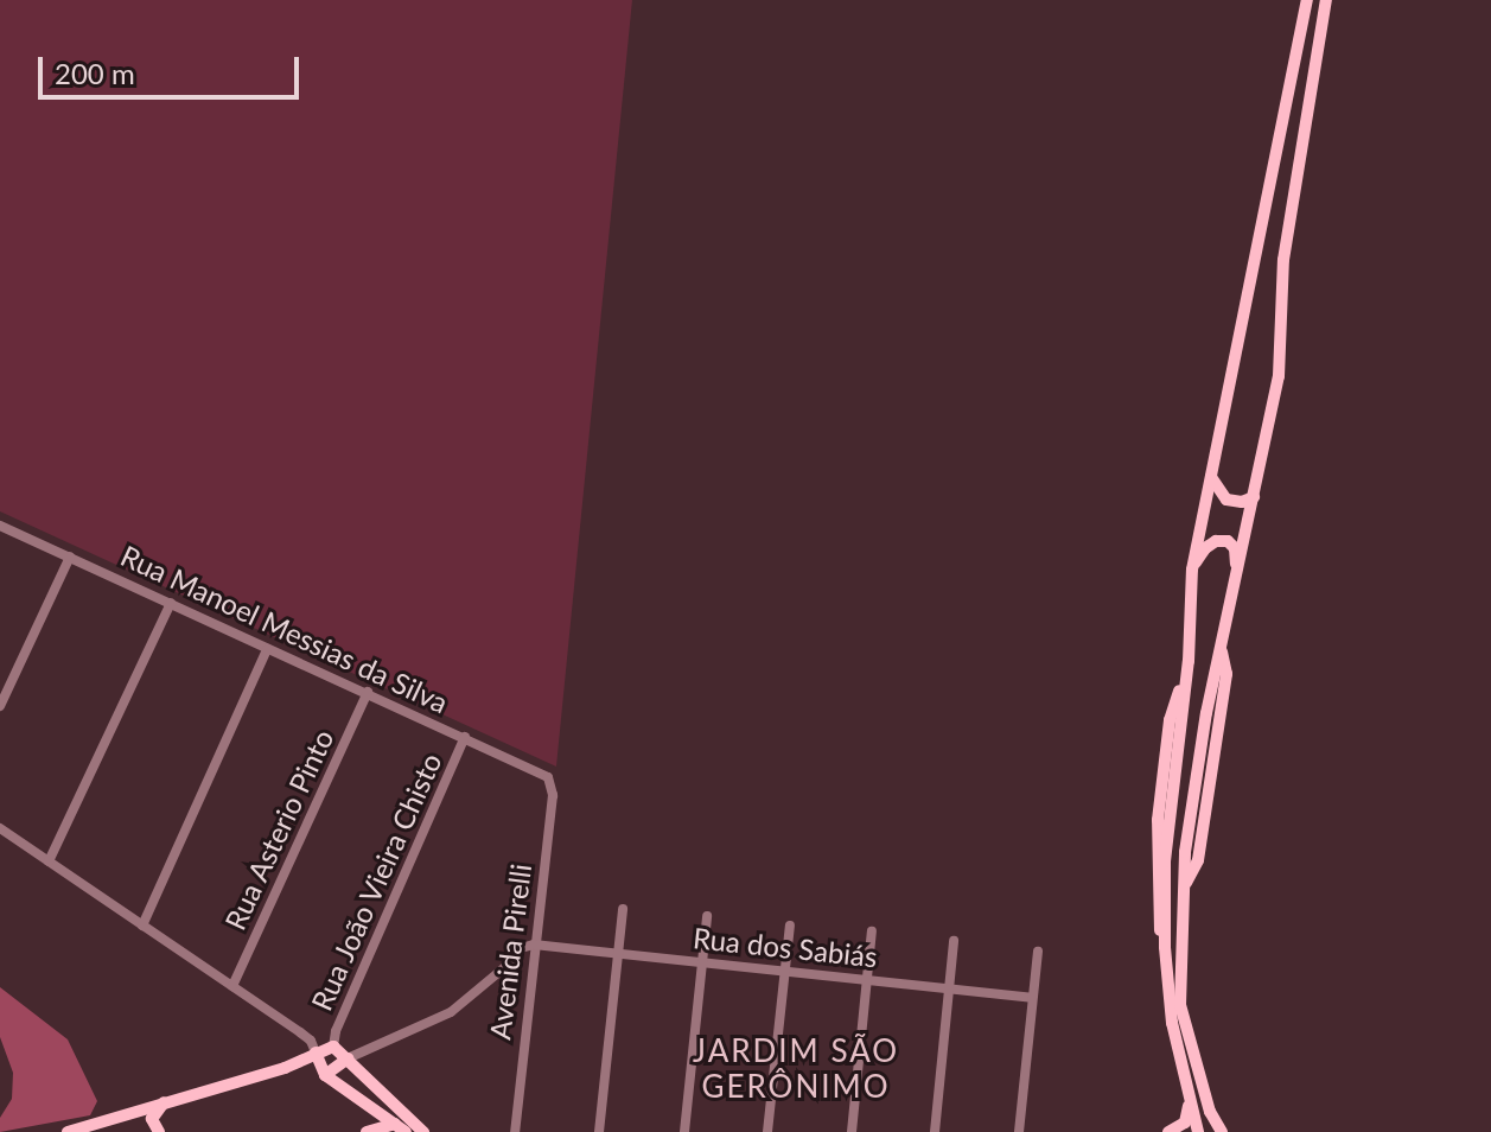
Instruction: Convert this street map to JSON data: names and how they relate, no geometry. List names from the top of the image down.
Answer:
{
  "streets": {
    "street": [
      "Rua Manoel Messias da Silva",
      "Rua Asterio Pinto",
      "Rua João Vieira Chisto",
      "Rua dos Sabiás",
      "Avenida Pirelli"
    ]
  },
  "crossings": [
    ["Rua Manoel Messias da Silva", "Rua Asterio Pinto"],
    ["Rua Manoel Messias da Silva", "Rua João Vieira Chisto"],
    ["Rua Manoel Messias da Silva", "Avenida Pirelli"],
    ["Rua dos Sabiás", "Avenida Pirelli"]
  ],
  "districts": ["JARDIM SÃO GERÔNIMO"],
  "scale_bar": "200 m"
}
